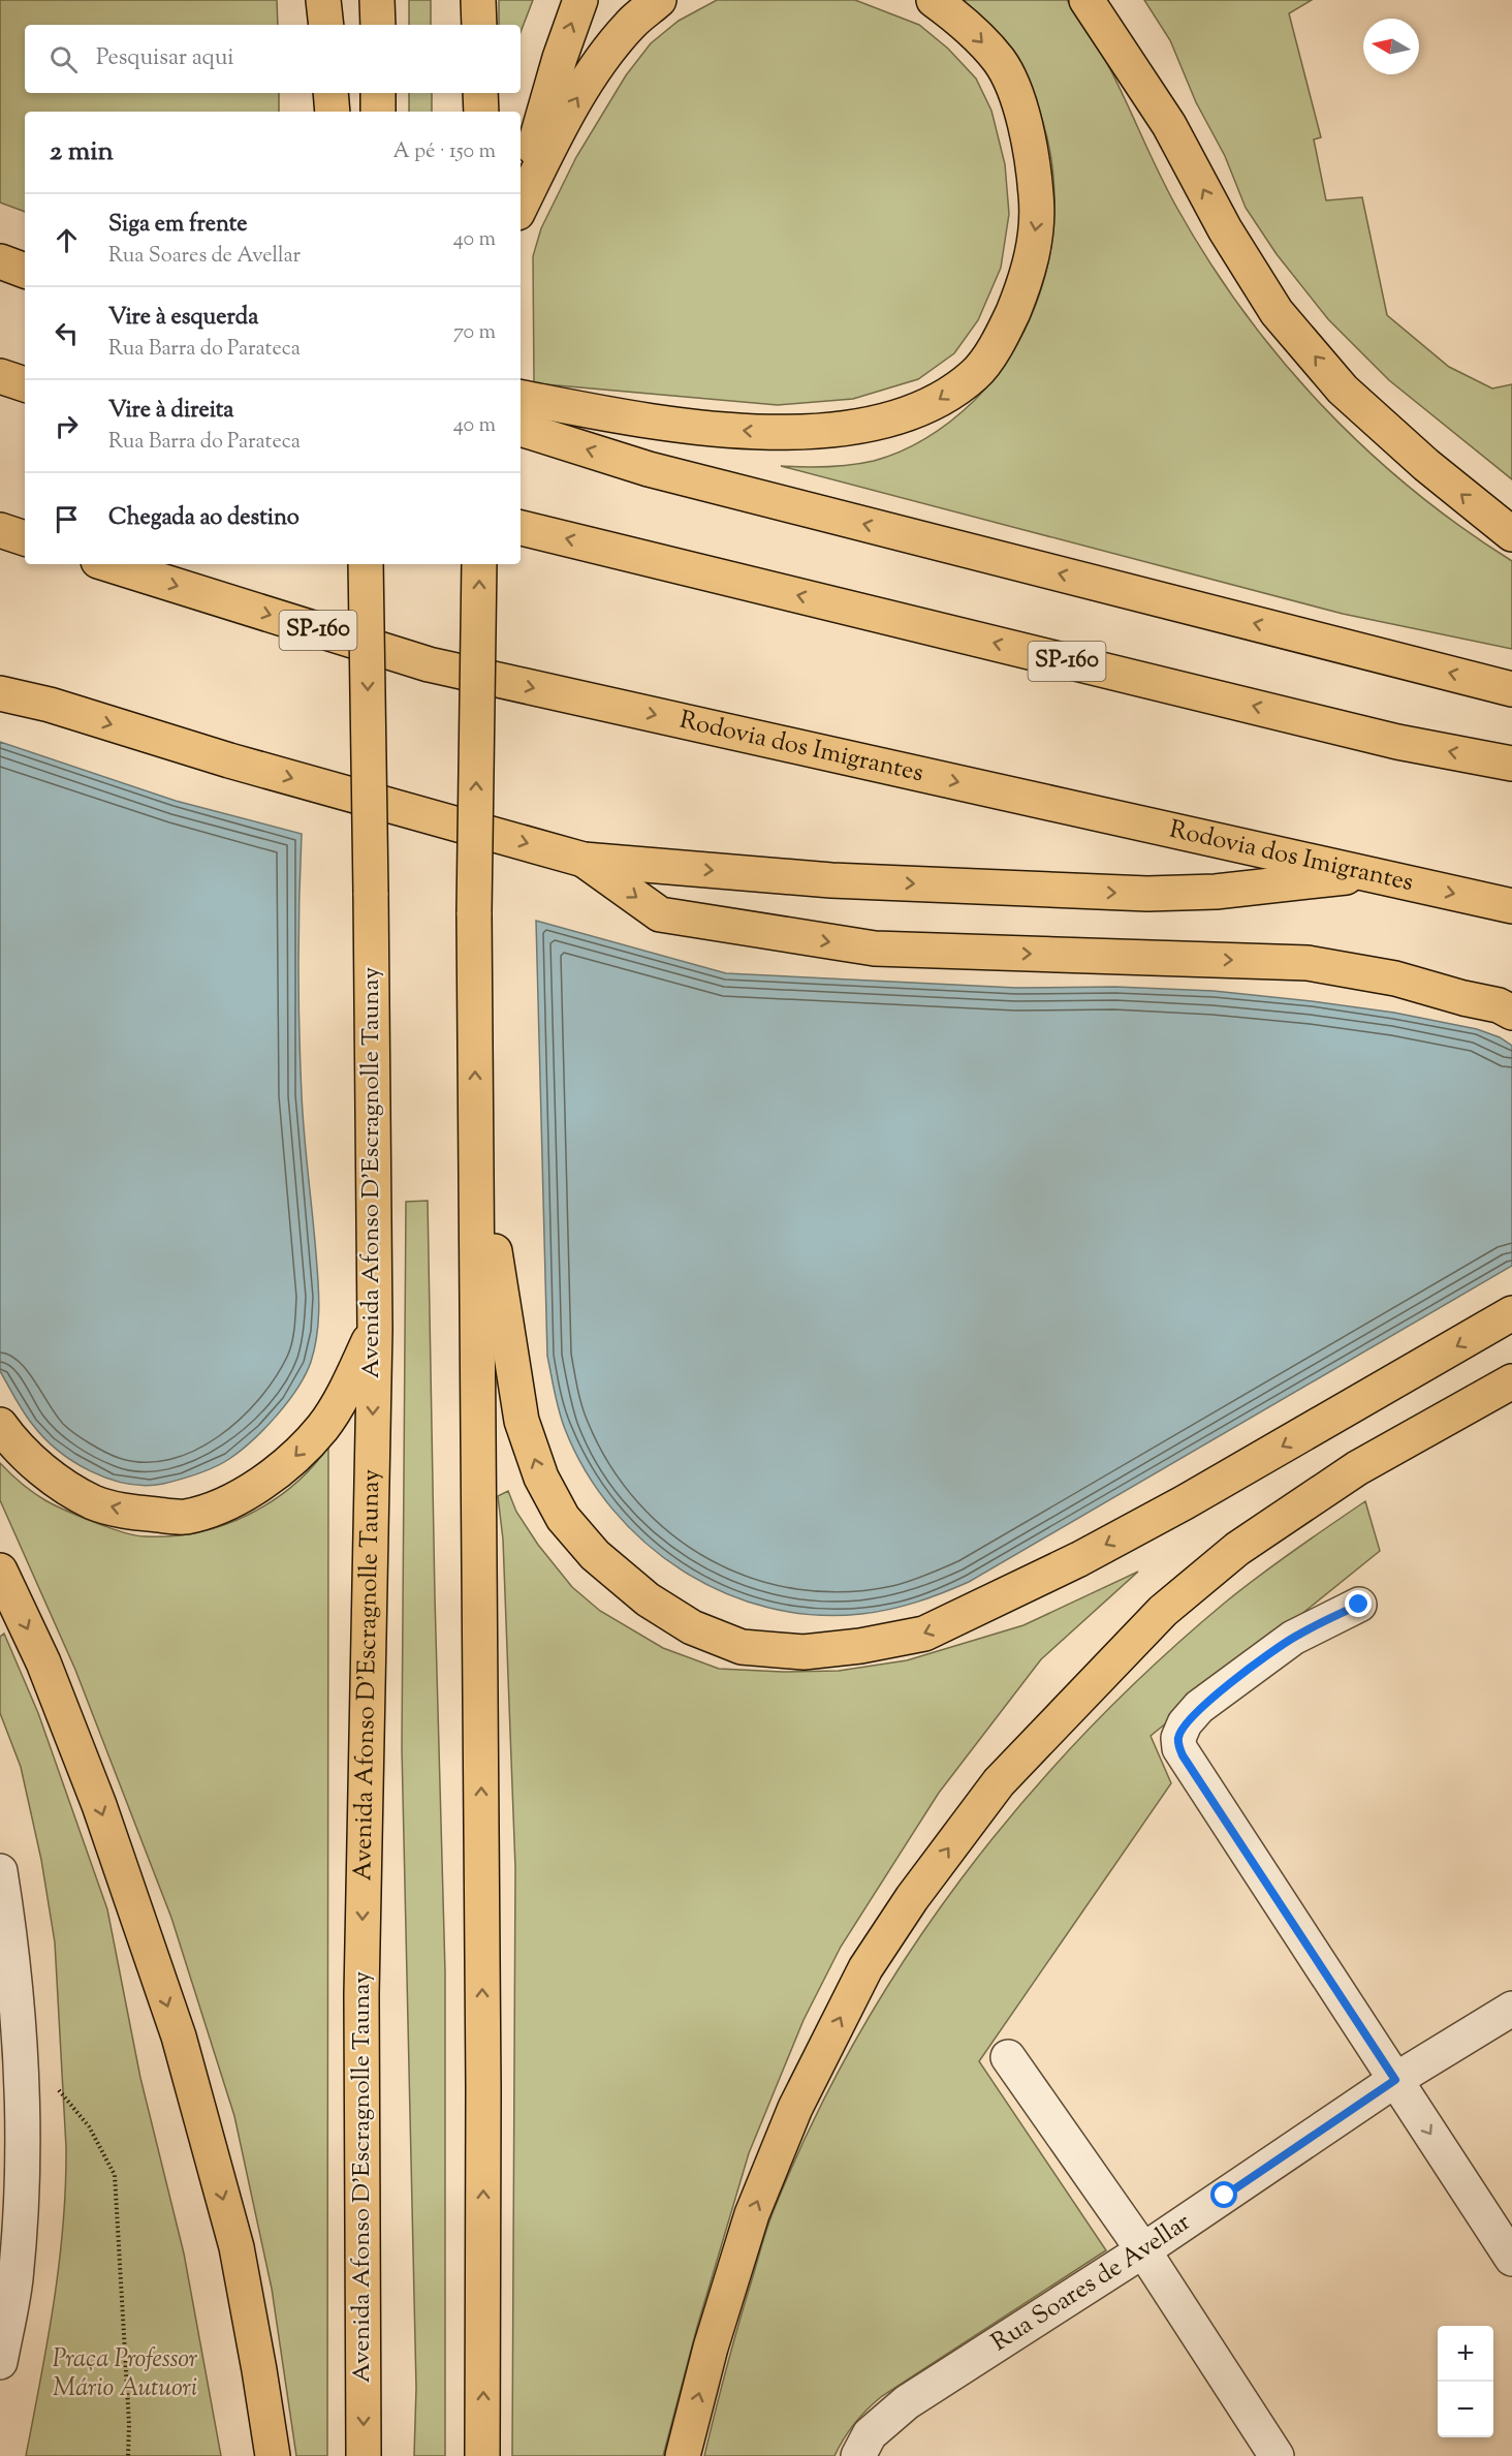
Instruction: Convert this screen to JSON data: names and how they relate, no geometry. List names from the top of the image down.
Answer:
{
  "streets": {
    "highway": ["SP-160", "Rodovia dos Imigrantes", "Avenida Afonso D'Escragnolle Taunay"],
    "street": ["Rua Soares de Avellar"]
  },
  "parks": ["Praça Professor Mário Autuori"],
  "north": "left",
  "page": {
    "search": "Pesquisar aqui",
    "heading": ["2 min", "A pé · 150 m"],
    "list": [
      ["Siga em frente", "Rua Soares de Avellar", "40 m"],
      ["Vire à esquerda", "Rua Barra do Parateca", "70 m"],
      ["Vire à direita", "Rua Barra do Parateca", "40 m"],
      "Chegada ao destino"
    ],
    "map_buttons": ["+", "−"]
  }
}
